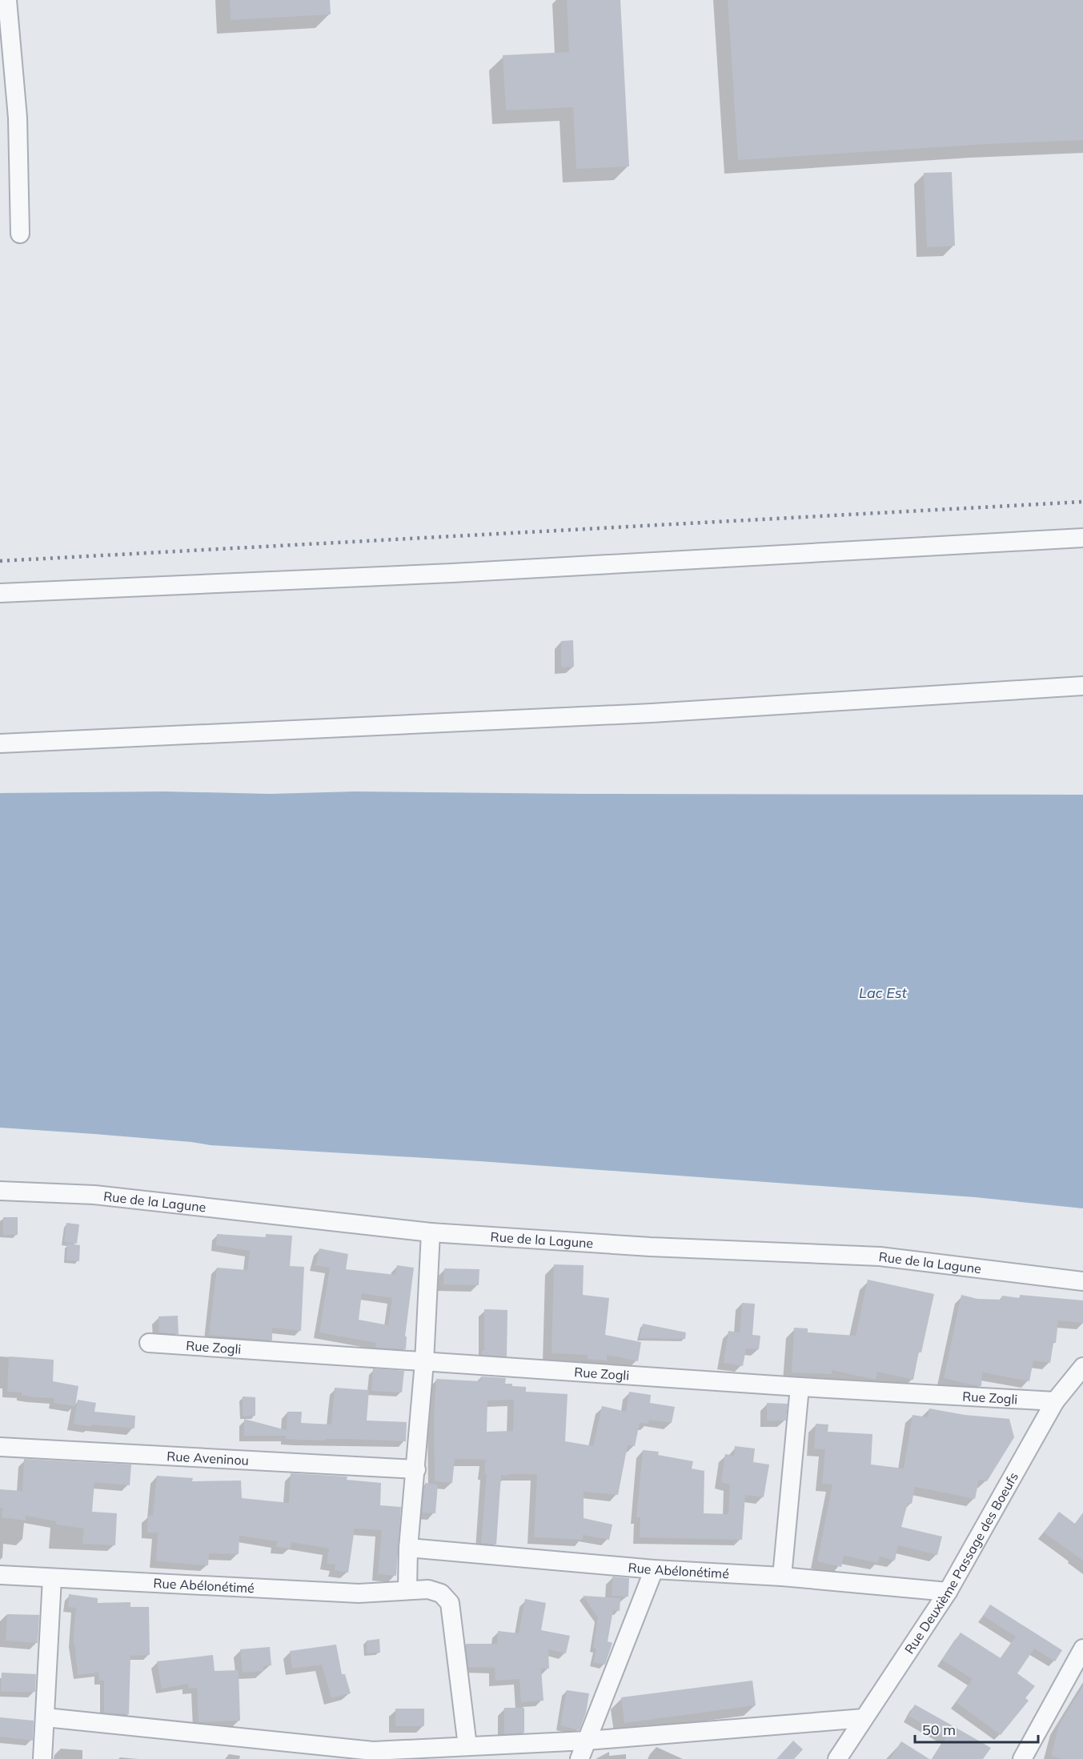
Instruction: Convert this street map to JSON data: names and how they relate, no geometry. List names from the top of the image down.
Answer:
{
  "streets": {
    "street": [
      "Rue de la Lagune",
      "Rue Zogli",
      "Rue Aveninou",
      "Rue Deuxième Passage des Boeufs",
      "Rue Abélonétimé"
    ]
  },
  "crossings": [
    ["Rue Zogli", "Rue Deuxième Passage des Boeufs"],
    ["Rue Deuxième Passage des Boeufs", "Rue Abélonétimé"]
  ],
  "water": ["Lac Est"],
  "scale_bar": "50 m"
}
